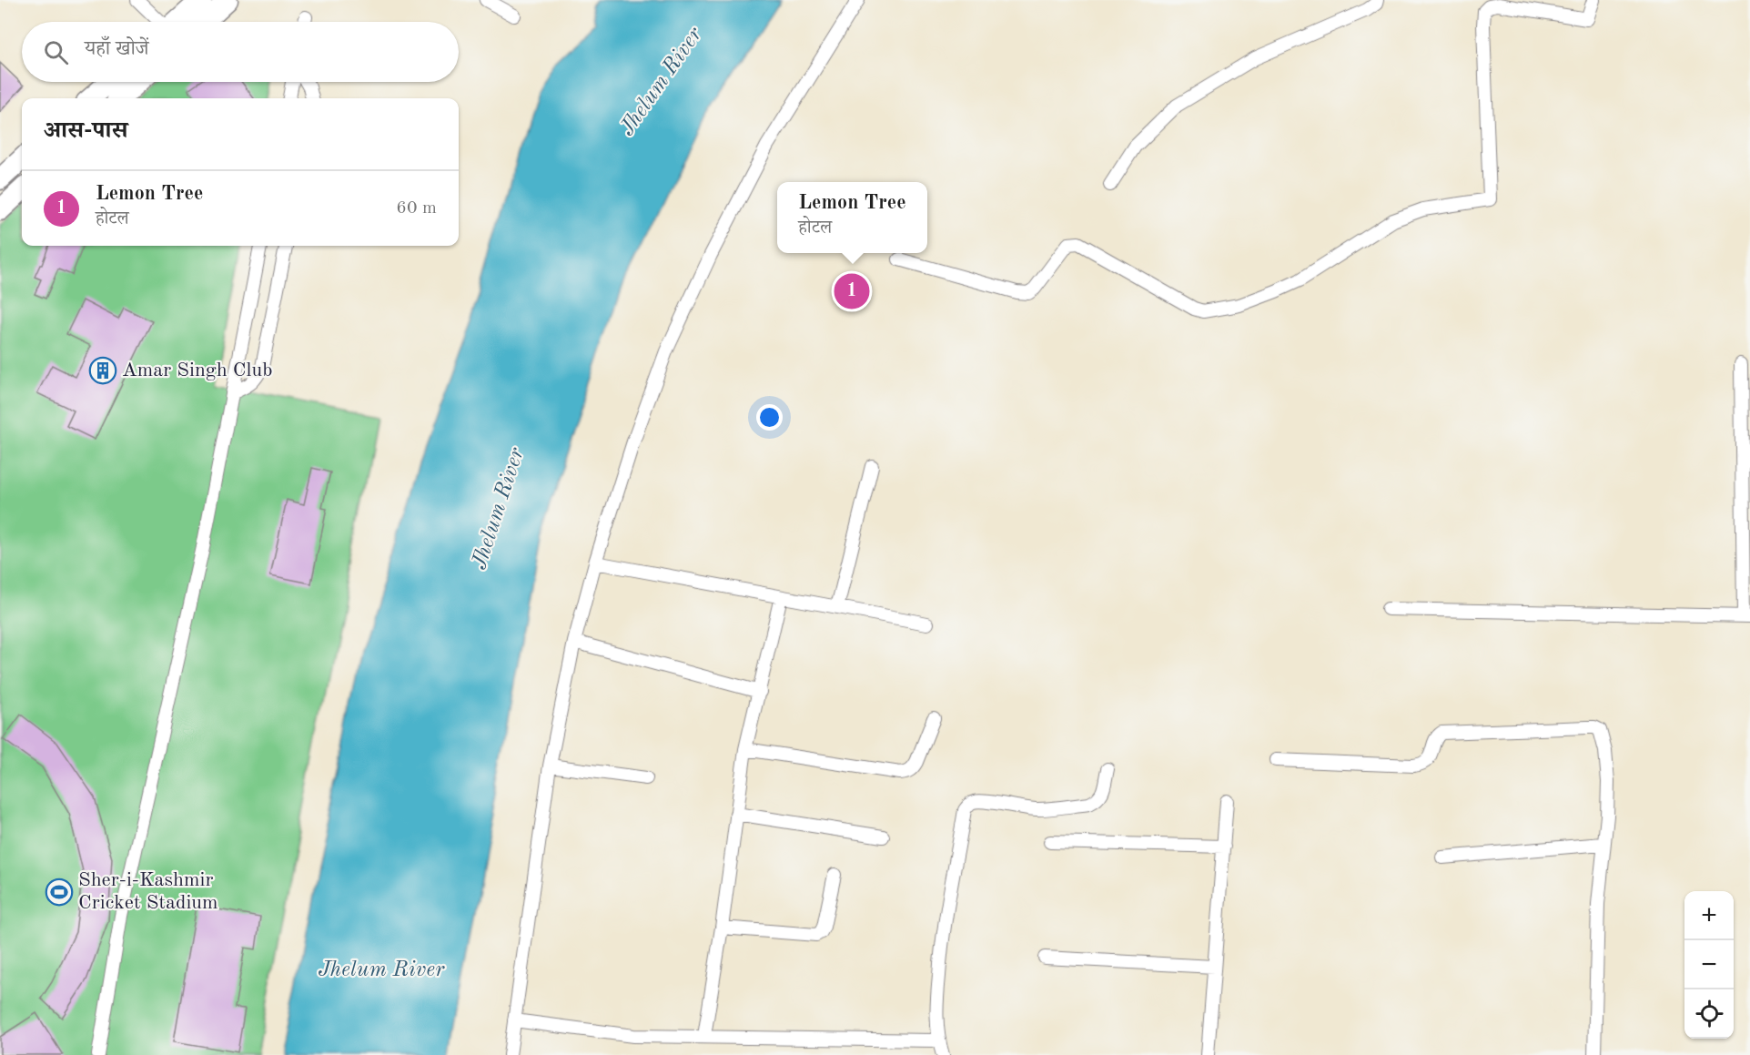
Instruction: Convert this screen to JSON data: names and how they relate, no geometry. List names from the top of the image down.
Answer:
{
  "water": ["Jhelum River"],
  "places": {
    "building": ["Amar Singh Club"],
    "sports": ["Sher-i-Kashmir Cricket Stadium"]
  },
  "page": {
    "search": "यहाँ खोजें",
    "heading": "आस-पास",
    "list": [
      {
        "mark": "1",
        "name": "Lemon Tree",
        "note": "होटल",
        "value": "60 m"
      }
    ],
    "popup": ["Lemon Tree", "होटल"],
    "pins": "1",
    "map_buttons": ["+", "−"]
  }
}
